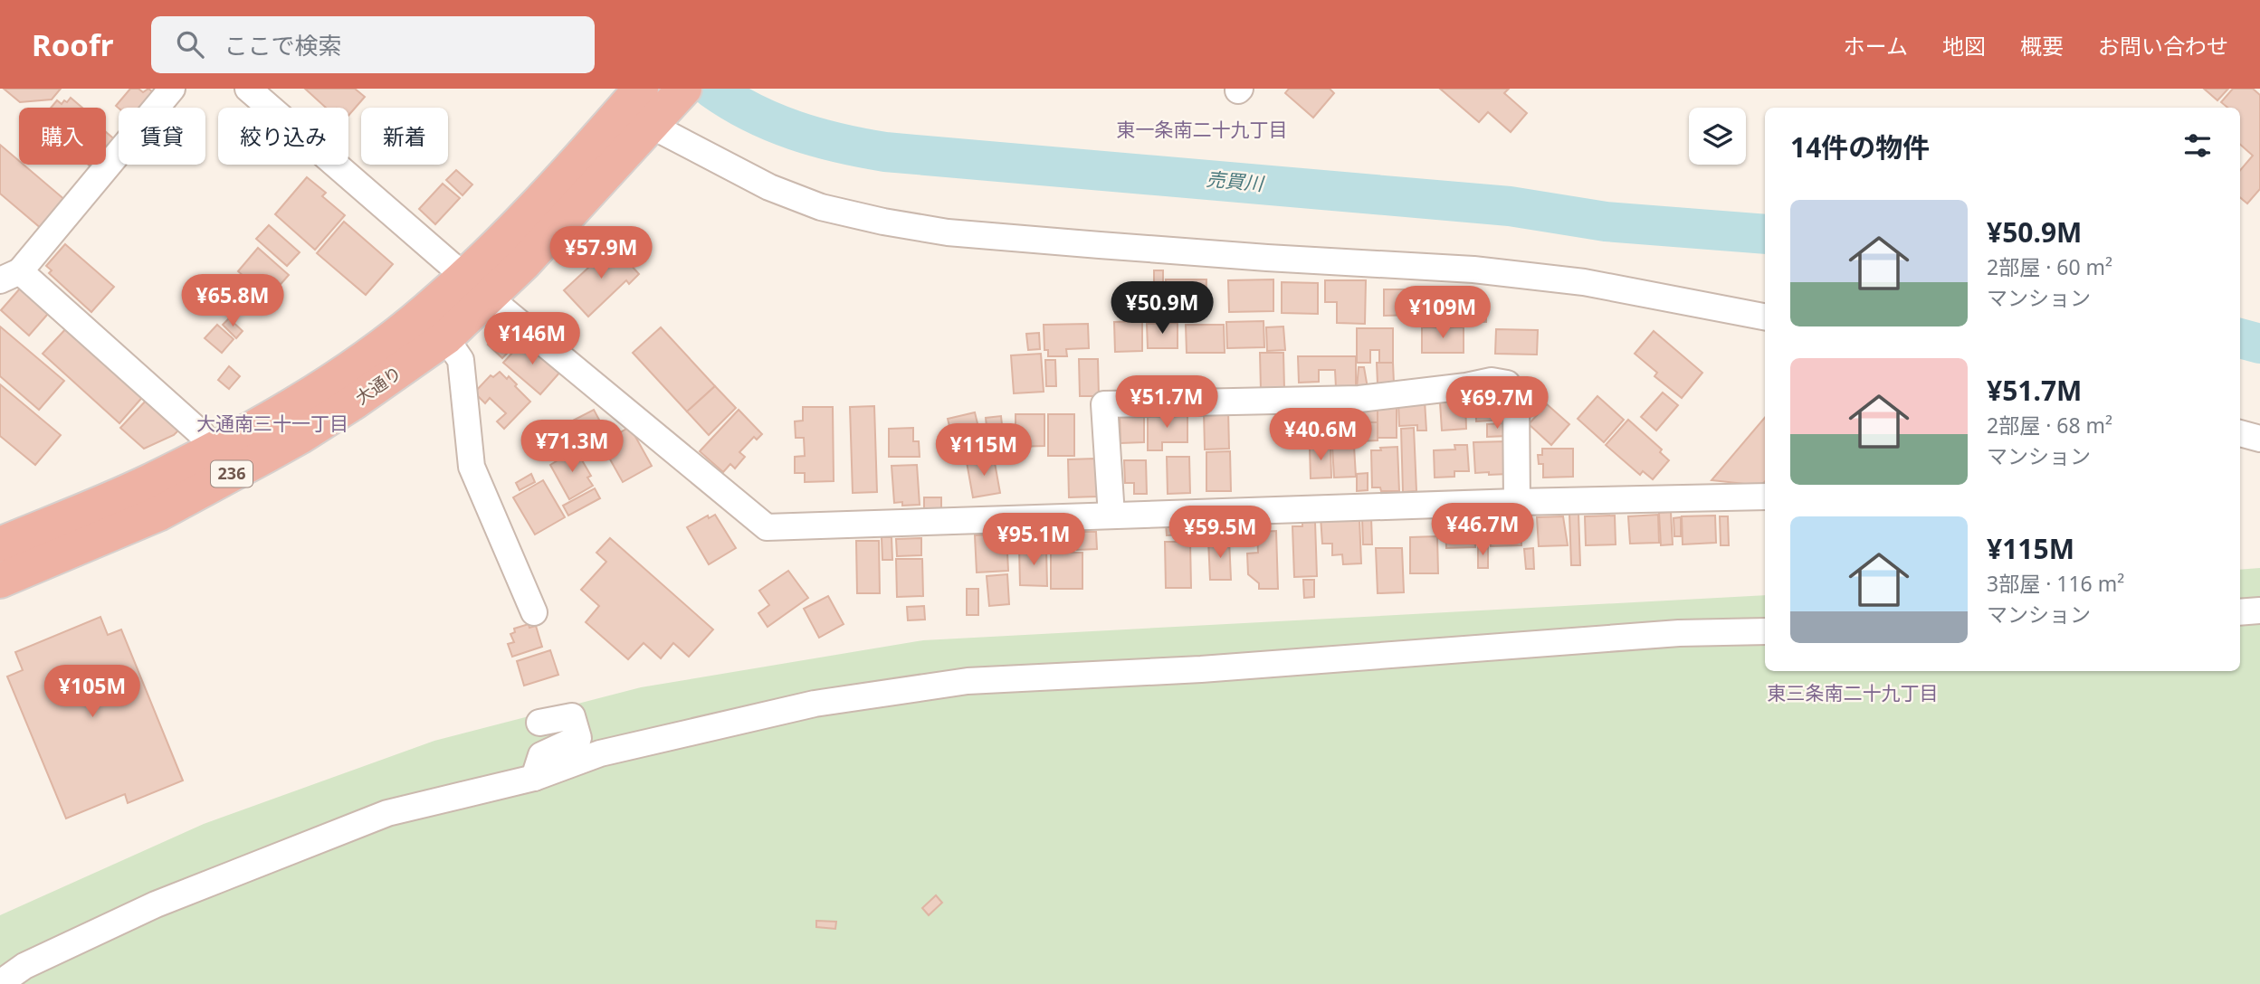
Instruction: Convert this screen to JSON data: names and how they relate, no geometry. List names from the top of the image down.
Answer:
{
  "streets": {
    "highway": ["大通り", "236"]
  },
  "districts": ["東一条南二十九丁目", "大通南三十一丁目", "東三条南二十九丁目"],
  "water": ["売買川"],
  "page": {
    "header": "Roofr",
    "search": "ここで検索",
    "nav": [
      "ホーム",
      "地図",
      "概要",
      "お問い合わせ"
    ],
    "chip": [
      "購入",
      "賃貸",
      "絞り込み",
      "新着"
    ],
    "heading": "14件の物件",
    "list": [
      {
        "name": "¥50.9M",
        "note": "2部屋 · 60 m² · マンション"
      },
      {
        "name": "¥51.7M",
        "note": "2部屋 · 68 m² · マンション"
      },
      {
        "name": "¥115M",
        "note": "3部屋 · 116 m² · マンション"
      }
    ],
    "price": [
      "¥57.9M",
      "¥65.8M",
      "¥50.9M",
      "¥109M",
      "¥146M",
      "¥51.7M",
      "¥69.7M",
      "¥40.6M",
      "¥71.3M",
      "¥115M",
      "¥46.7M",
      "¥59.5M",
      "¥95.1M",
      "¥105M"
    ]
  }
}
